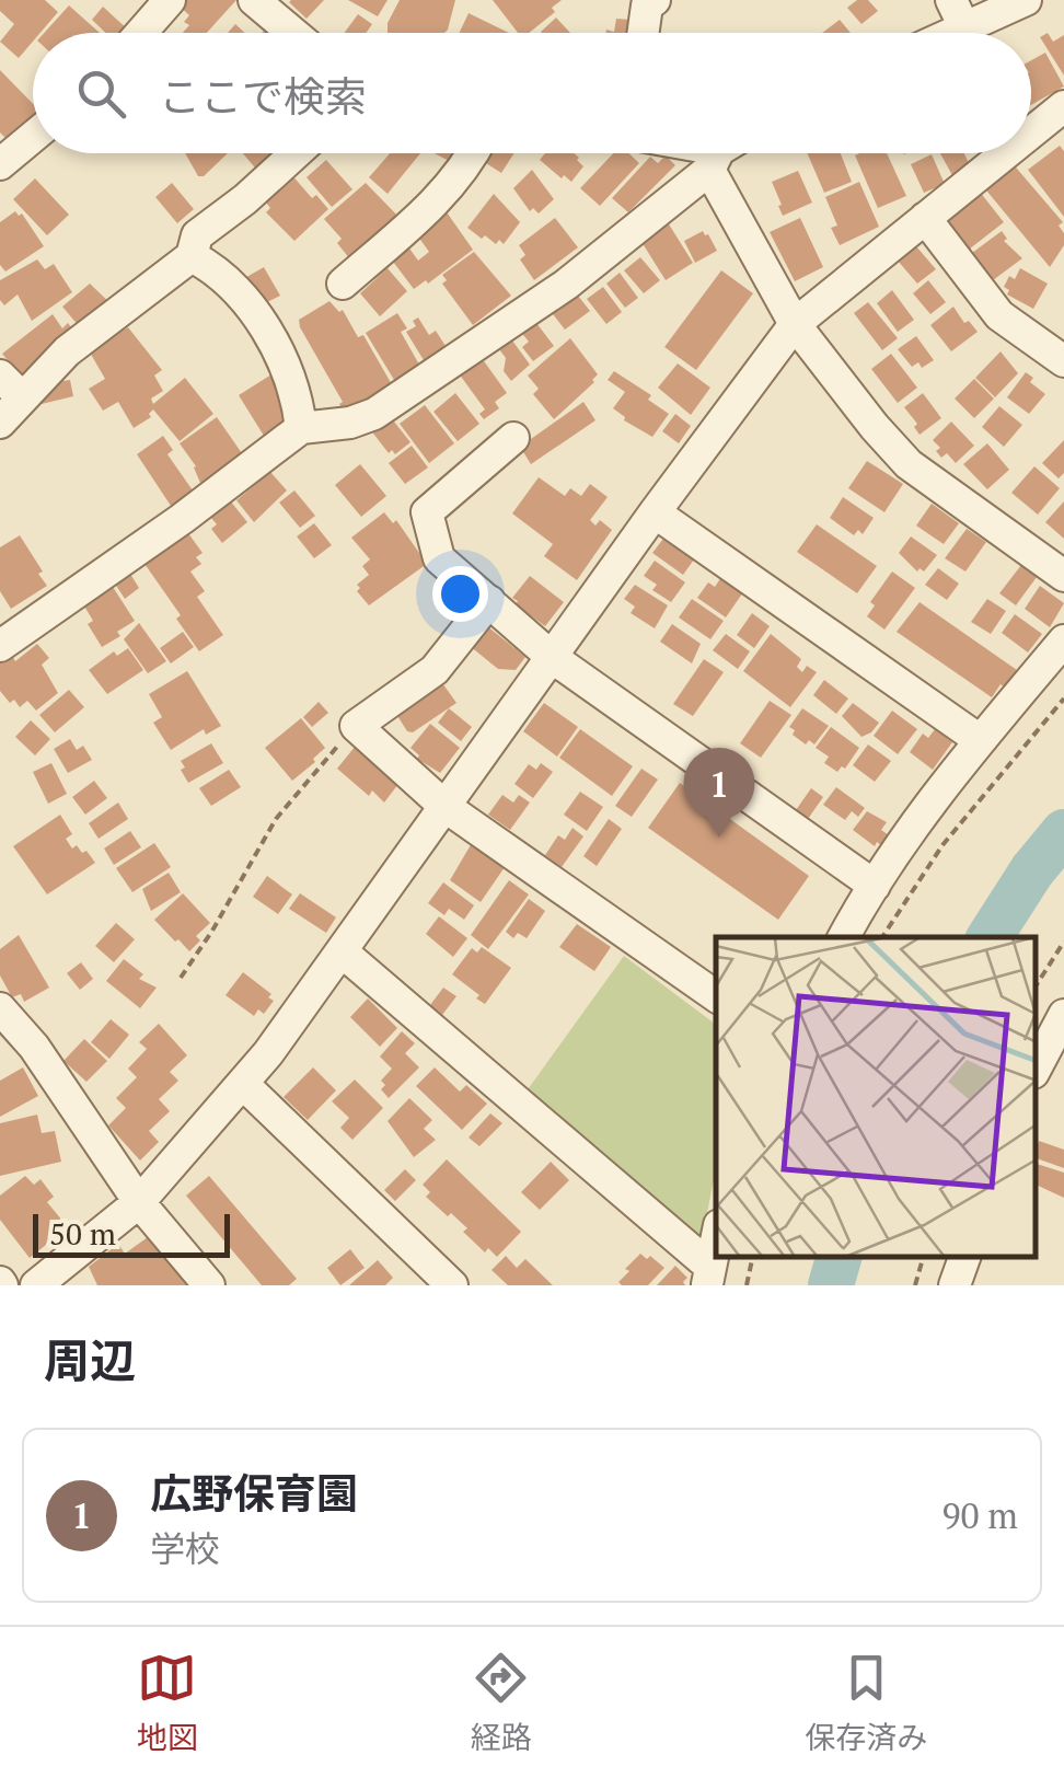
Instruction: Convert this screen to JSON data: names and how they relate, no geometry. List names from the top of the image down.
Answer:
{
  "scale_bar": "50 m",
  "page": {
    "search": "ここで検索",
    "pins": "1",
    "scale": "50 m",
    "heading": "周辺",
    "list": [
      {
        "mark": "1",
        "name": "広野保育園",
        "note": "学校",
        "value": "90 m"
      }
    ],
    "nav": ["地図", "経路", "保存済み"]
  }
}
